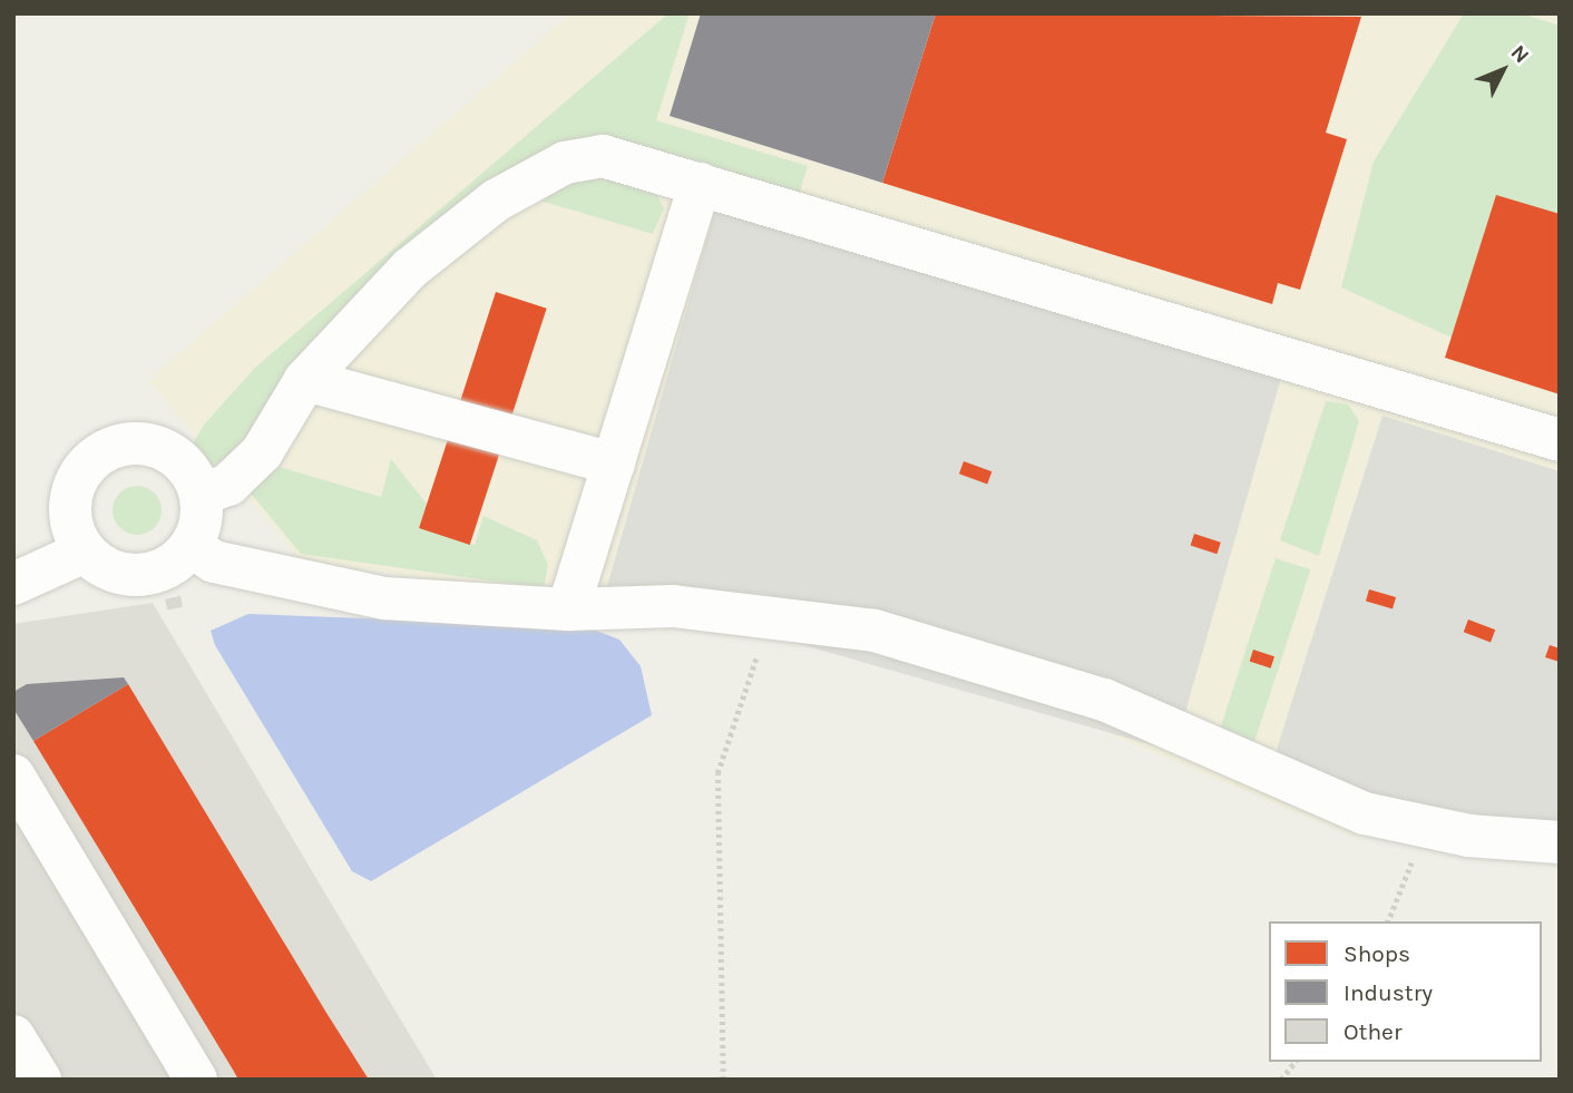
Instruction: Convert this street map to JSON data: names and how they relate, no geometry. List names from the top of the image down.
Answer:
{
  "legend": ["Shops", "Industry", "Other"],
  "north": "top right"
}
